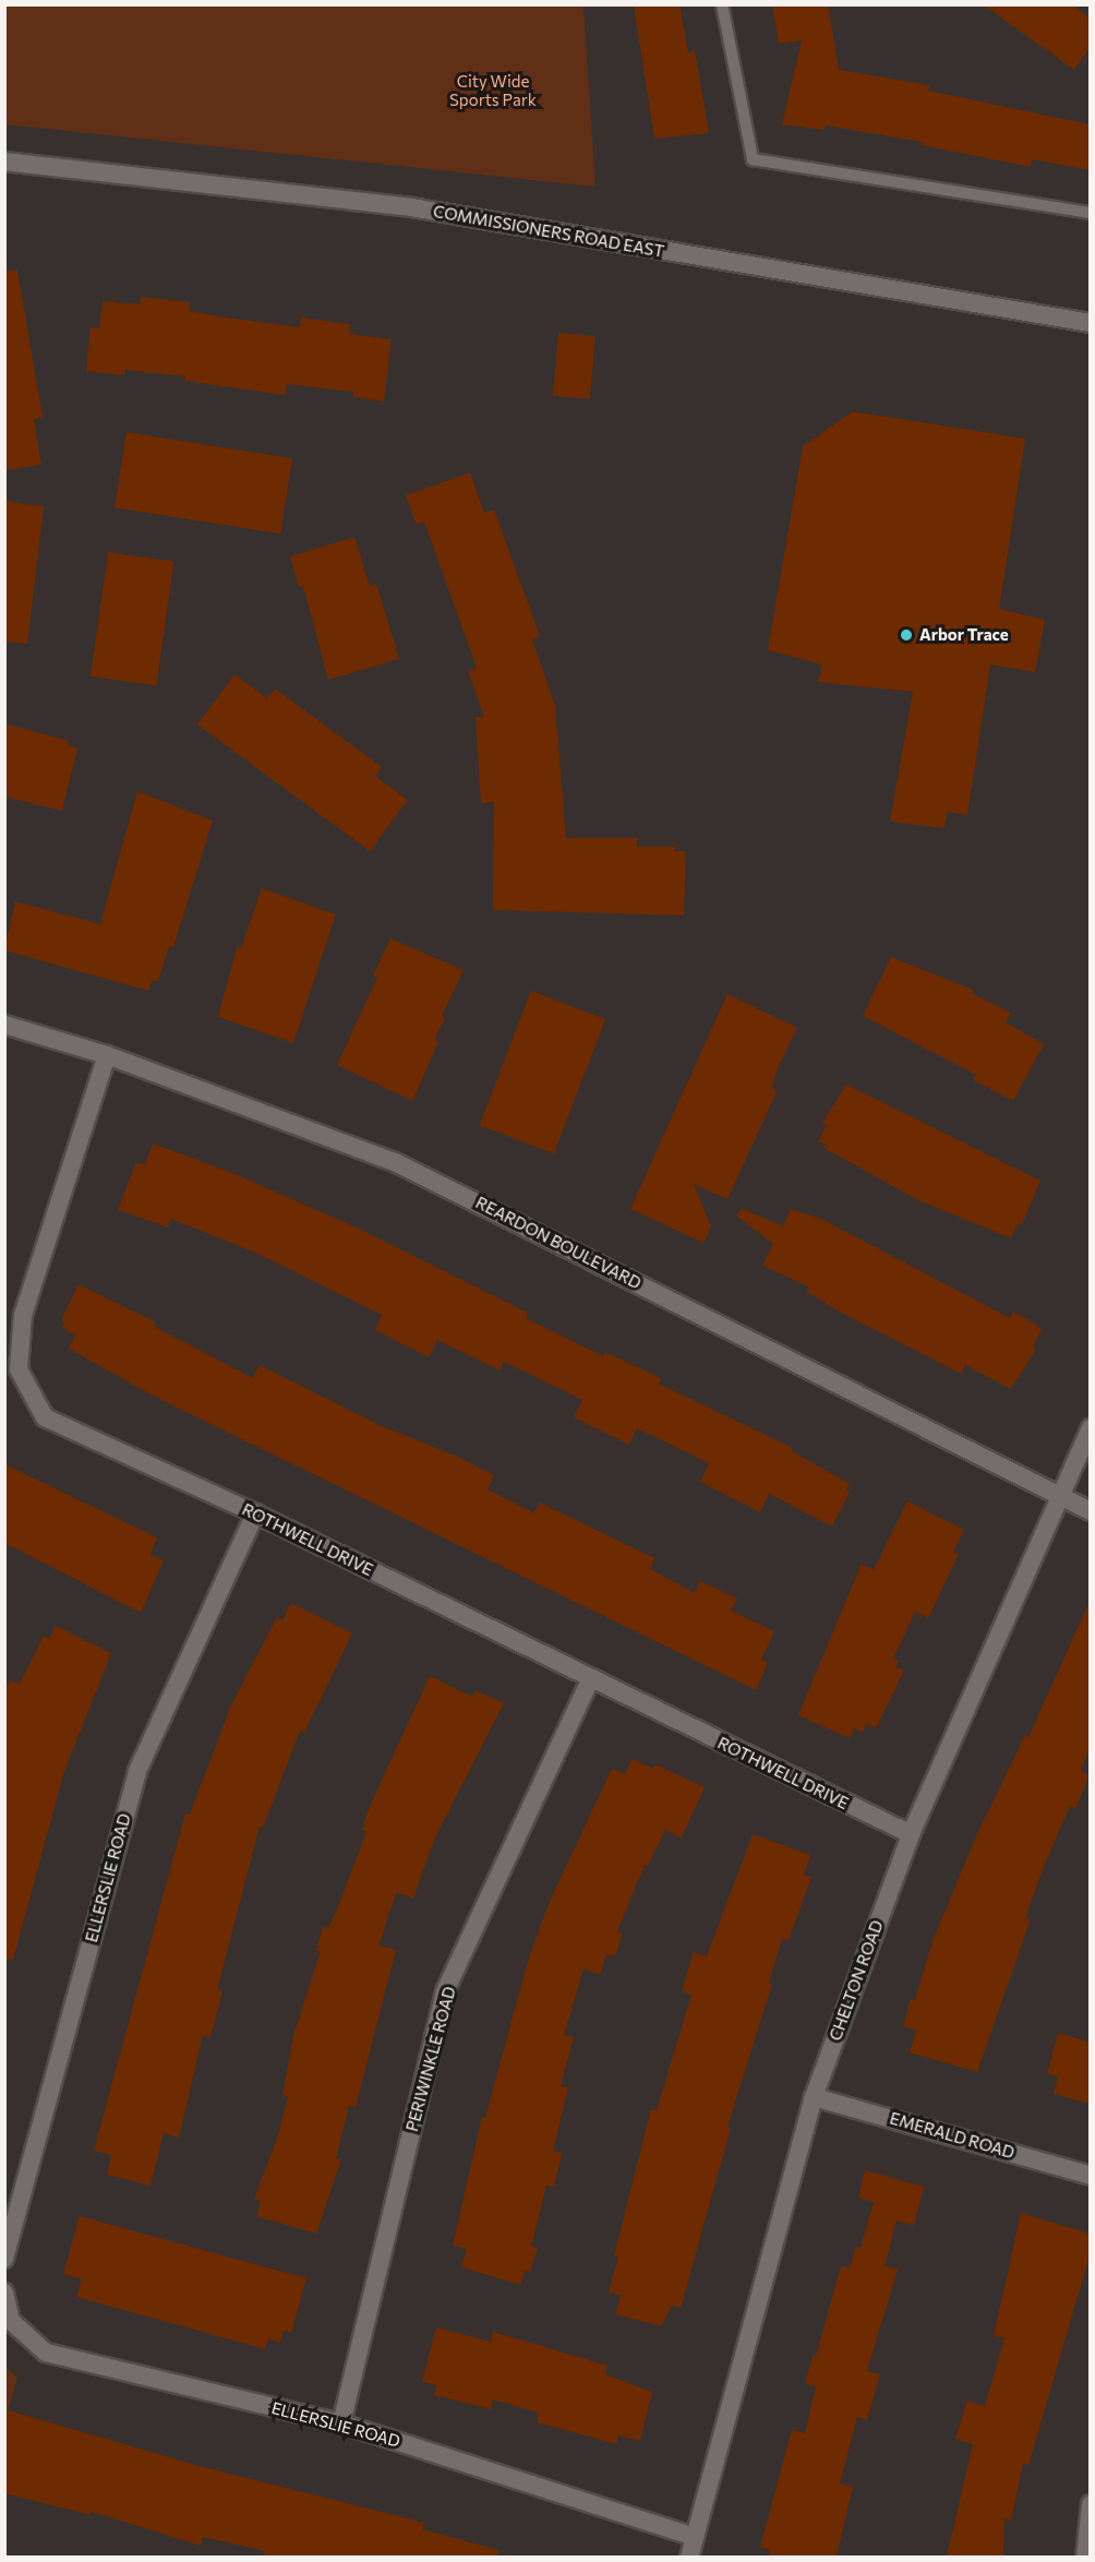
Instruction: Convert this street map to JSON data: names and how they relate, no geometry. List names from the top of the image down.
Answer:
{
  "streets": {
    "street": [
      "COMMISSIONERS ROAD EAST",
      "REARDON BOULEVARD",
      "ROTHWELL DRIVE",
      "ELLERSLIE ROAD",
      "CHELTON ROAD",
      "PERIWINKLE ROAD",
      "EMERALD ROAD"
    ]
  },
  "crossings": [
    ["REARDON BOULEVARD", "ROTHWELL DRIVE"],
    ["REARDON BOULEVARD", "CHELTON ROAD"],
    ["ROTHWELL DRIVE", "ELLERSLIE ROAD"],
    ["ROTHWELL DRIVE", "CHELTON ROAD"],
    ["ROTHWELL DRIVE", "PERIWINKLE ROAD"],
    ["ELLERSLIE ROAD", "CHELTON ROAD"],
    ["ELLERSLIE ROAD", "PERIWINKLE ROAD"],
    ["CHELTON ROAD", "EMERALD ROAD"]
  ],
  "parks": ["City Wide Sports Park"],
  "places": ["Arbor Trace"]
}
